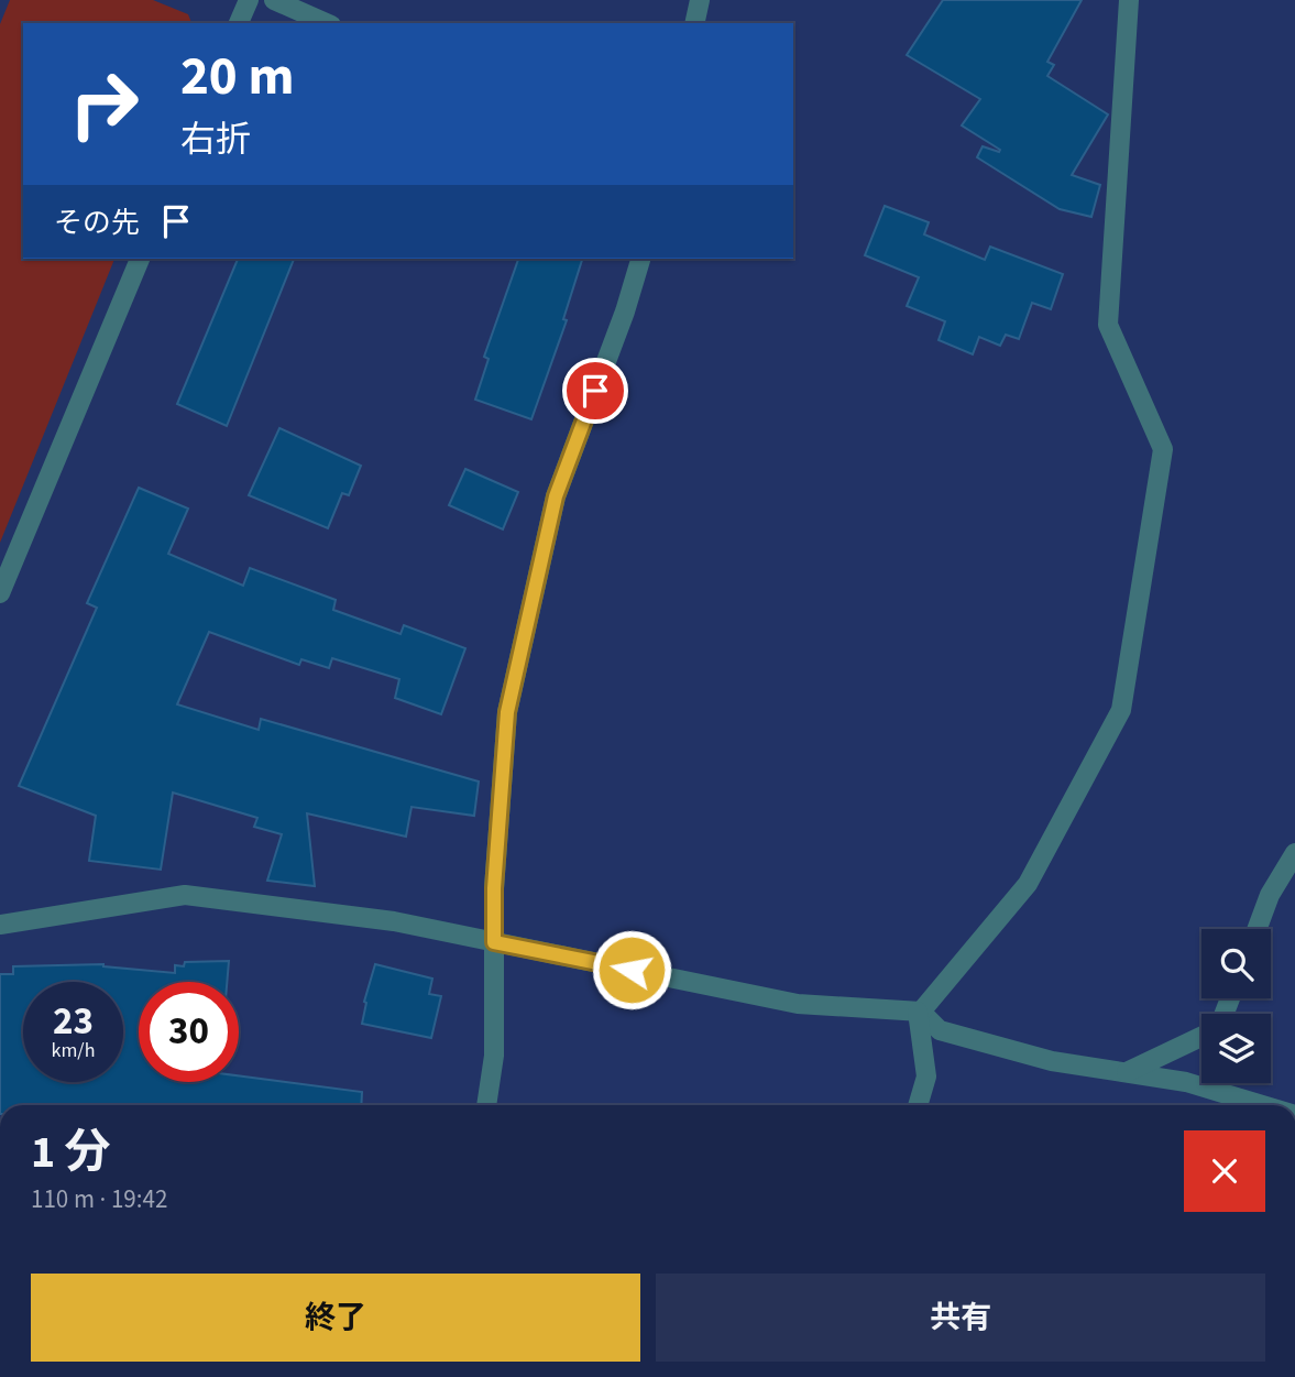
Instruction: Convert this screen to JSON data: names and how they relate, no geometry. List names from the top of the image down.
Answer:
{
  "page": {
    "turn": ["20 m", "右折"],
    "then": "その先",
    "speed": "23 km/h",
    "limit": "30",
    "heading": ["1 分", "110 m · 19:42"],
    "buttons": ["終了", "共有"]
  }
}
